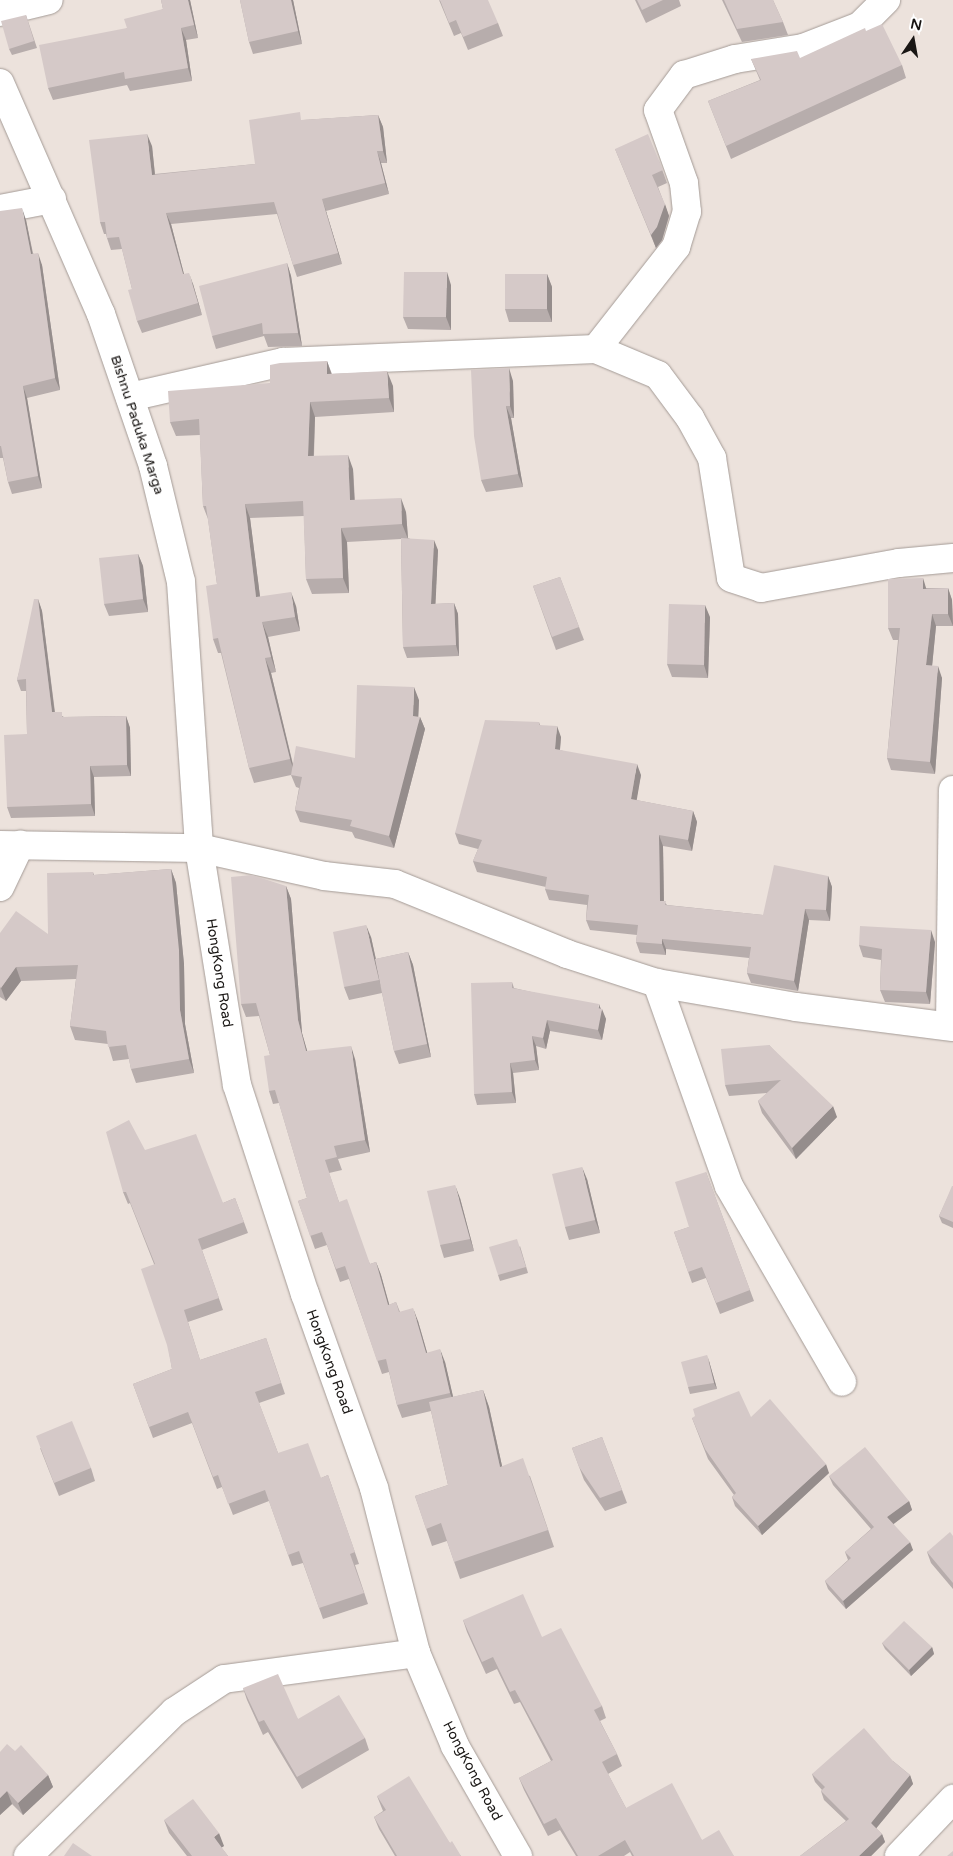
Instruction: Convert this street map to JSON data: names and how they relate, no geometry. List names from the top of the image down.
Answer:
{
  "streets": {
    "street": ["Bishnu Paduka Marga", "HongKong Road"]
  },
  "crossings": [
    ["Bishnu Paduka Marga", "HongKong Road"]
  ],
  "north": "top"
}
